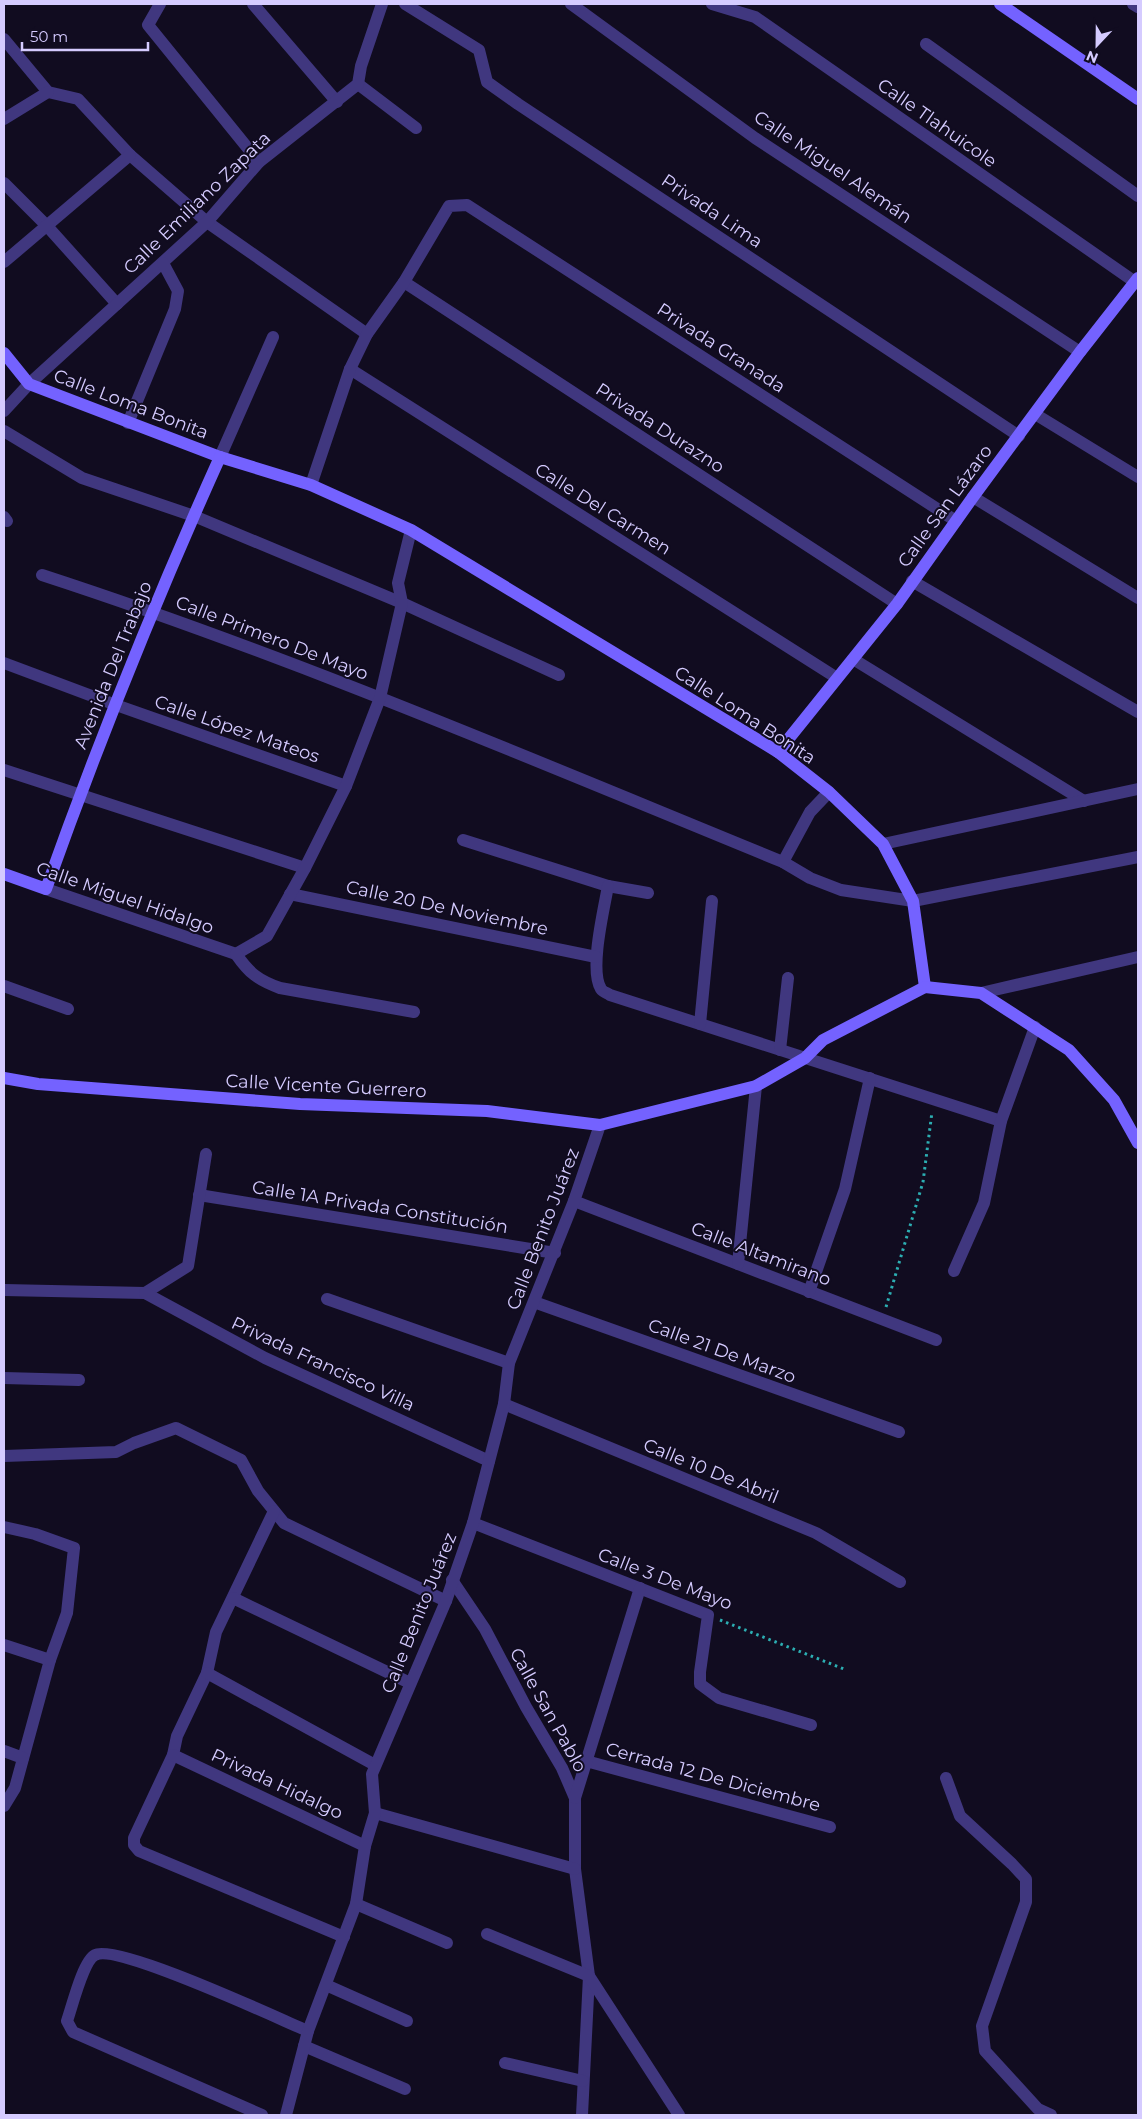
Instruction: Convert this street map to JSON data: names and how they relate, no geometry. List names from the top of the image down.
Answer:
{
  "streets": {
    "street": [
      "Calle Tlahuicole",
      "Calle Miguel Alemán",
      "Calle Emiliano Zapata",
      "Privada Lima",
      "Privada Granada",
      "Calle Loma Bonita",
      "Privada Durazno",
      "Calle San Lázaro",
      "Calle Del Carmen",
      "Calle Primero De Mayo",
      "Avenida Del Trabajo",
      "Calle López Mateos",
      "Calle Miguel Hidalgo",
      "Calle 20 De Noviembre",
      "Calle Vicente Guerrero",
      "Calle 1A Privada Constitución",
      "Calle Benito Juárez",
      "Calle Altamirano",
      "Calle 21 De Marzo",
      "Privada Francisco Villa",
      "Calle 10 De Abril",
      "Calle 3 De Mayo",
      "Calle San Pablo",
      "Cerrada 12 De Diciembre",
      "Privada Hidalgo"
    ]
  },
  "crossings": [
    ["Calle Tlahuicole", "Calle San Lázaro"],
    ["Calle Miguel Alemán", "Calle San Lázaro"],
    ["Calle Emiliano Zapata", "Calle Loma Bonita"],
    ["Privada Lima", "Calle San Lázaro"],
    ["Privada Granada", "Privada Durazno"],
    ["Privada Granada", "Calle San Lázaro"],
    ["Calle Loma Bonita", "Calle San Lázaro"],
    ["Calle Loma Bonita", "Calle Primero De Mayo"],
    ["Calle Loma Bonita", "Avenida Del Trabajo"],
    ["Calle Loma Bonita", "Calle Vicente Guerrero"],
    ["Privada Durazno", "Calle San Lázaro"],
    ["Calle San Lázaro", "Calle Del Carmen"],
    ["Calle Primero De Mayo", "Avenida Del Trabajo"],
    ["Avenida Del Trabajo", "Calle López Mateos"],
    ["Avenida Del Trabajo", "Calle Miguel Hidalgo"],
    ["Calle Vicente Guerrero", "Calle Benito Juárez"],
    ["Calle 1A Privada Constitución", "Calle Benito Juárez"],
    ["Calle Benito Juárez", "Calle Altamirano"],
    ["Calle Benito Juárez", "Calle 21 De Marzo"],
    ["Calle Benito Juárez", "Privada Francisco Villa"],
    ["Calle Benito Juárez", "Calle 10 De Abril"],
    ["Calle Benito Juárez", "Calle 3 De Mayo"],
    ["Calle Benito Juárez", "Calle San Pablo"],
    ["Calle Benito Juárez", "Privada Hidalgo"]
  ],
  "scale_bar": "50 m",
  "north": "bottom"
}
